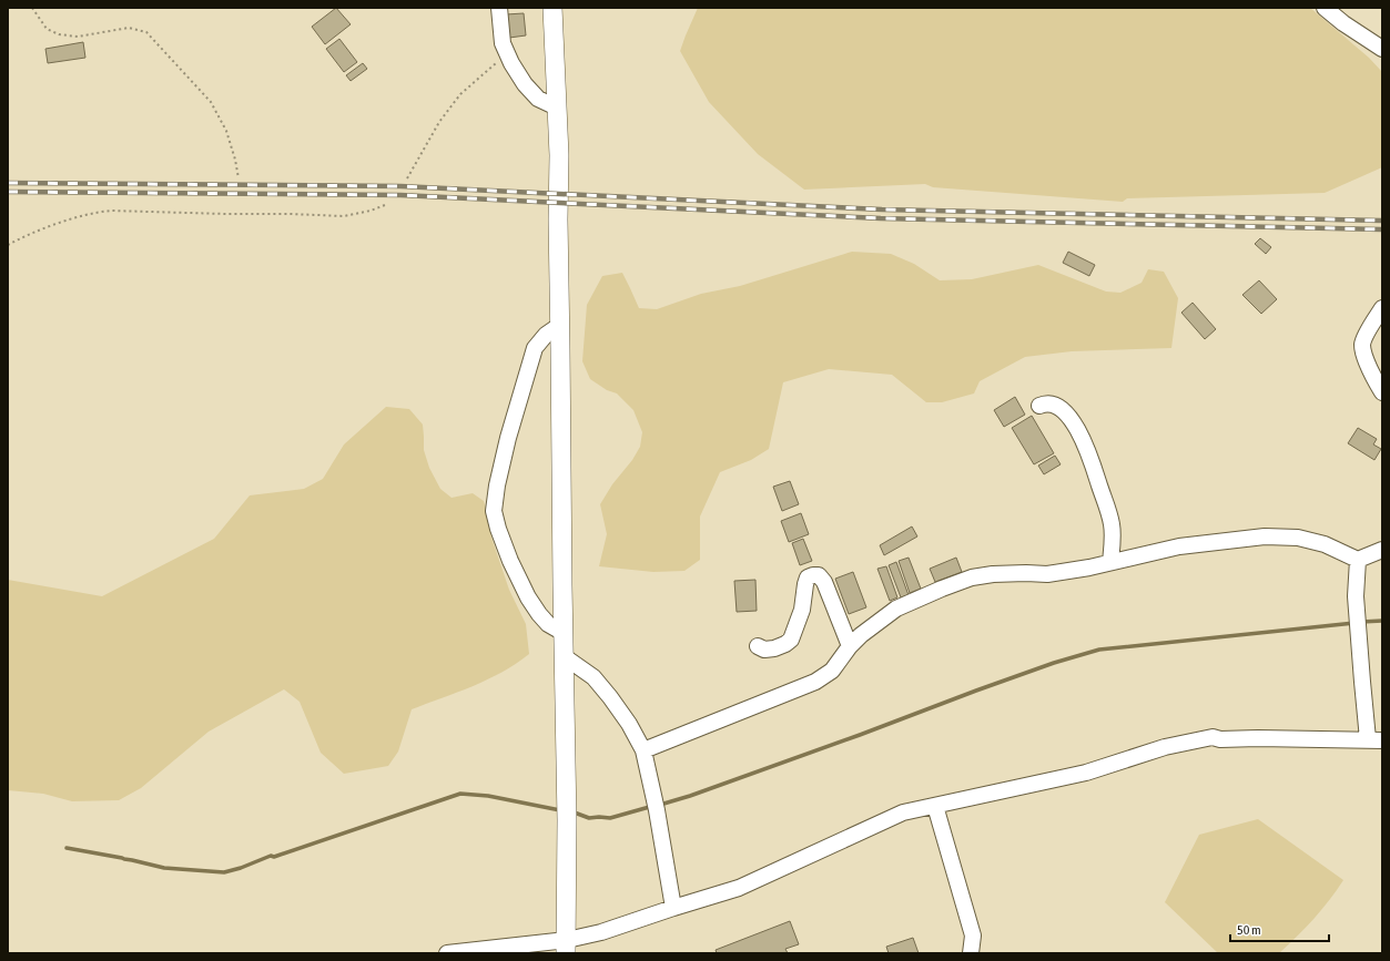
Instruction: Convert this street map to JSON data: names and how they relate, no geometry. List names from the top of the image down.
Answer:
{
  "scale_bar": "50 m"
}
